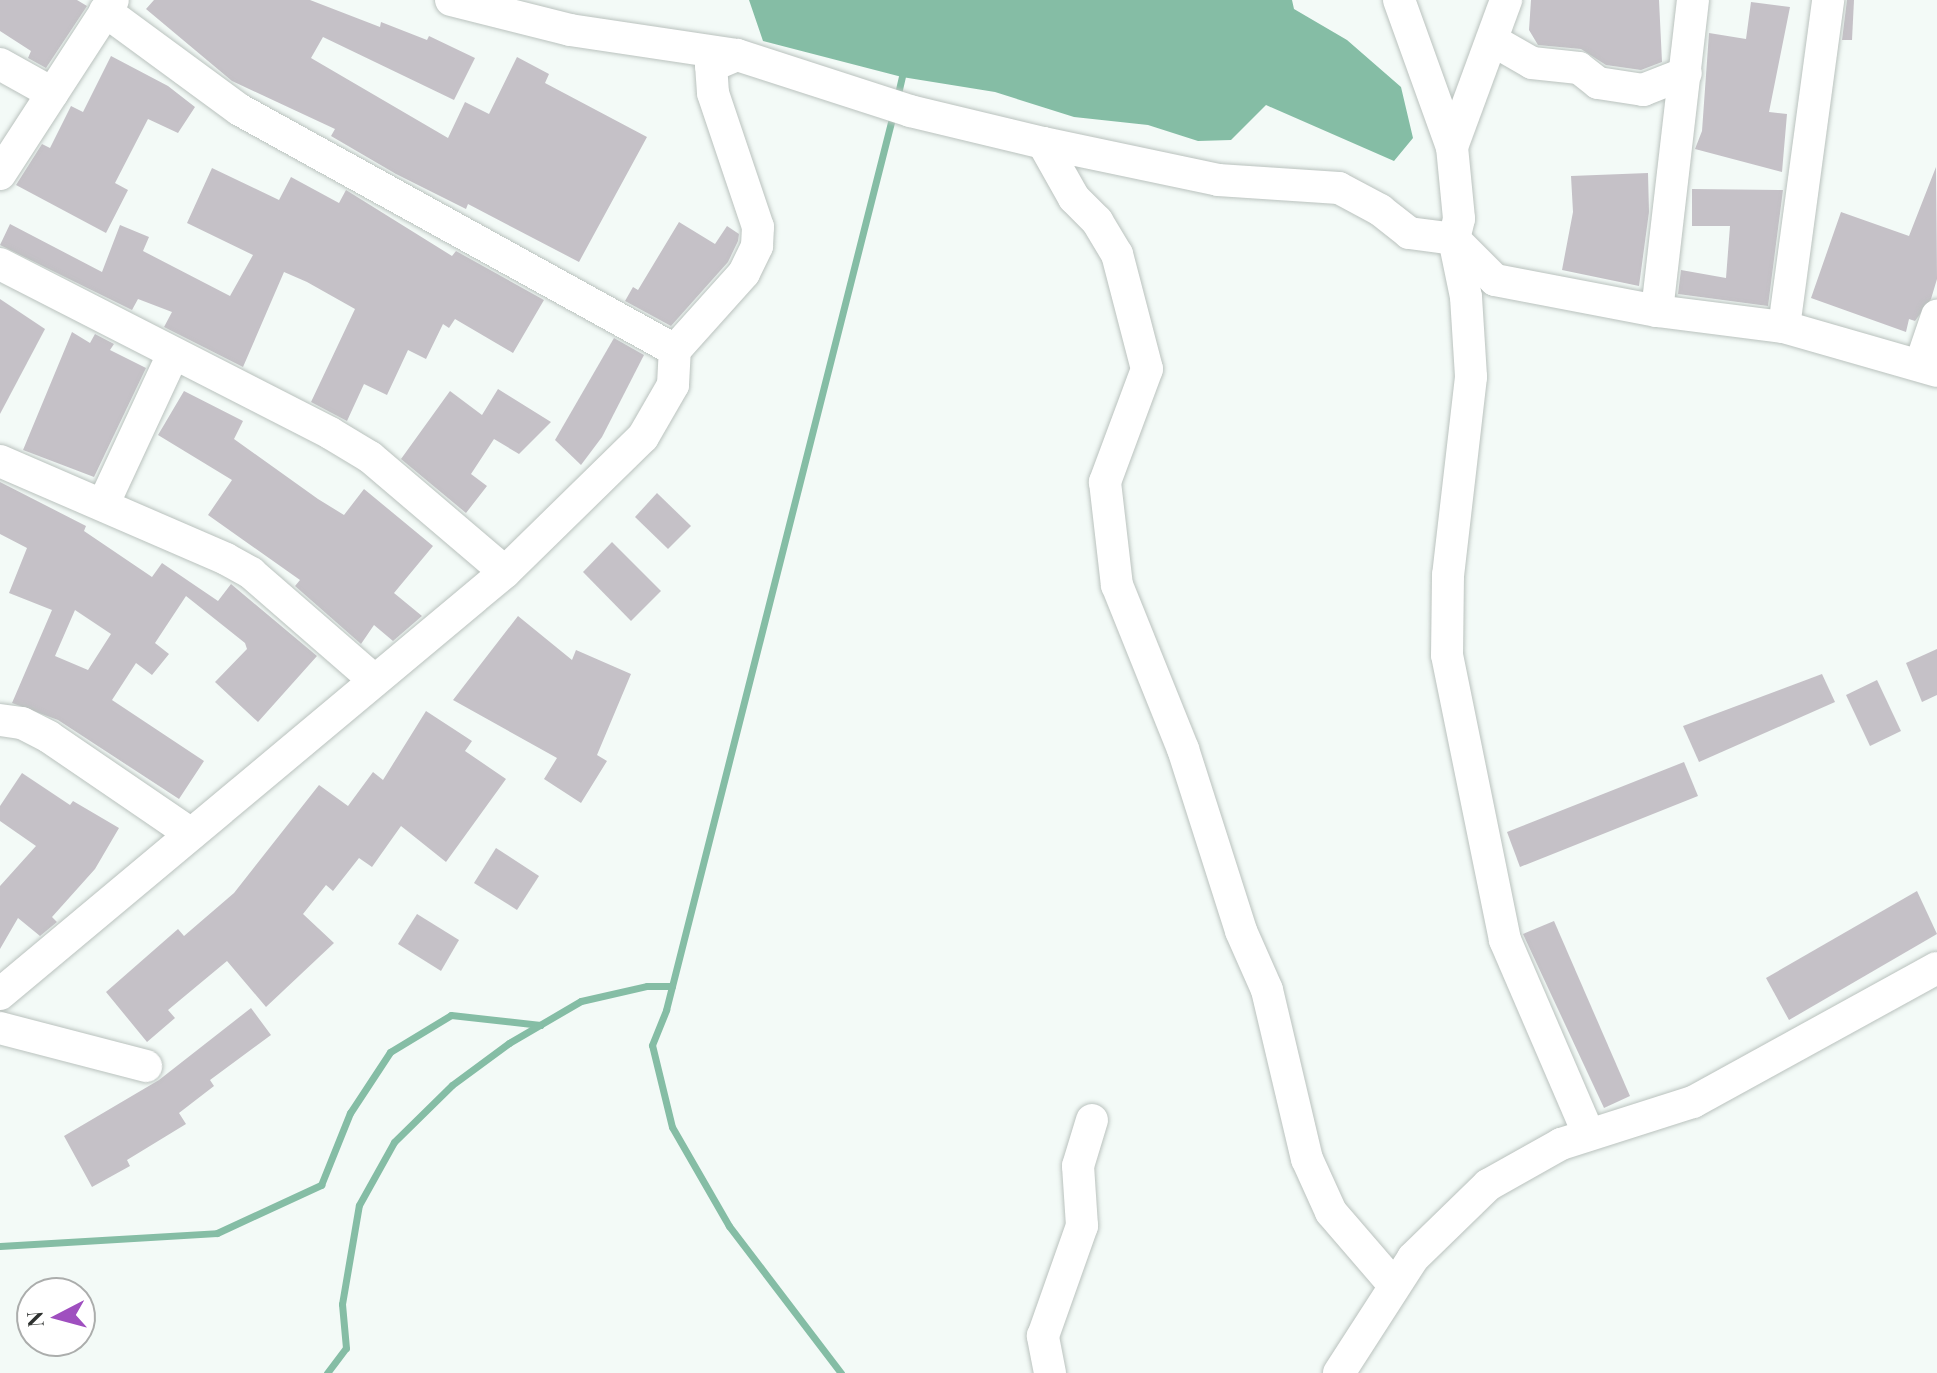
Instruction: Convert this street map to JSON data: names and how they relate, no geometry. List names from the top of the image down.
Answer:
{
  "north": "left"
}
